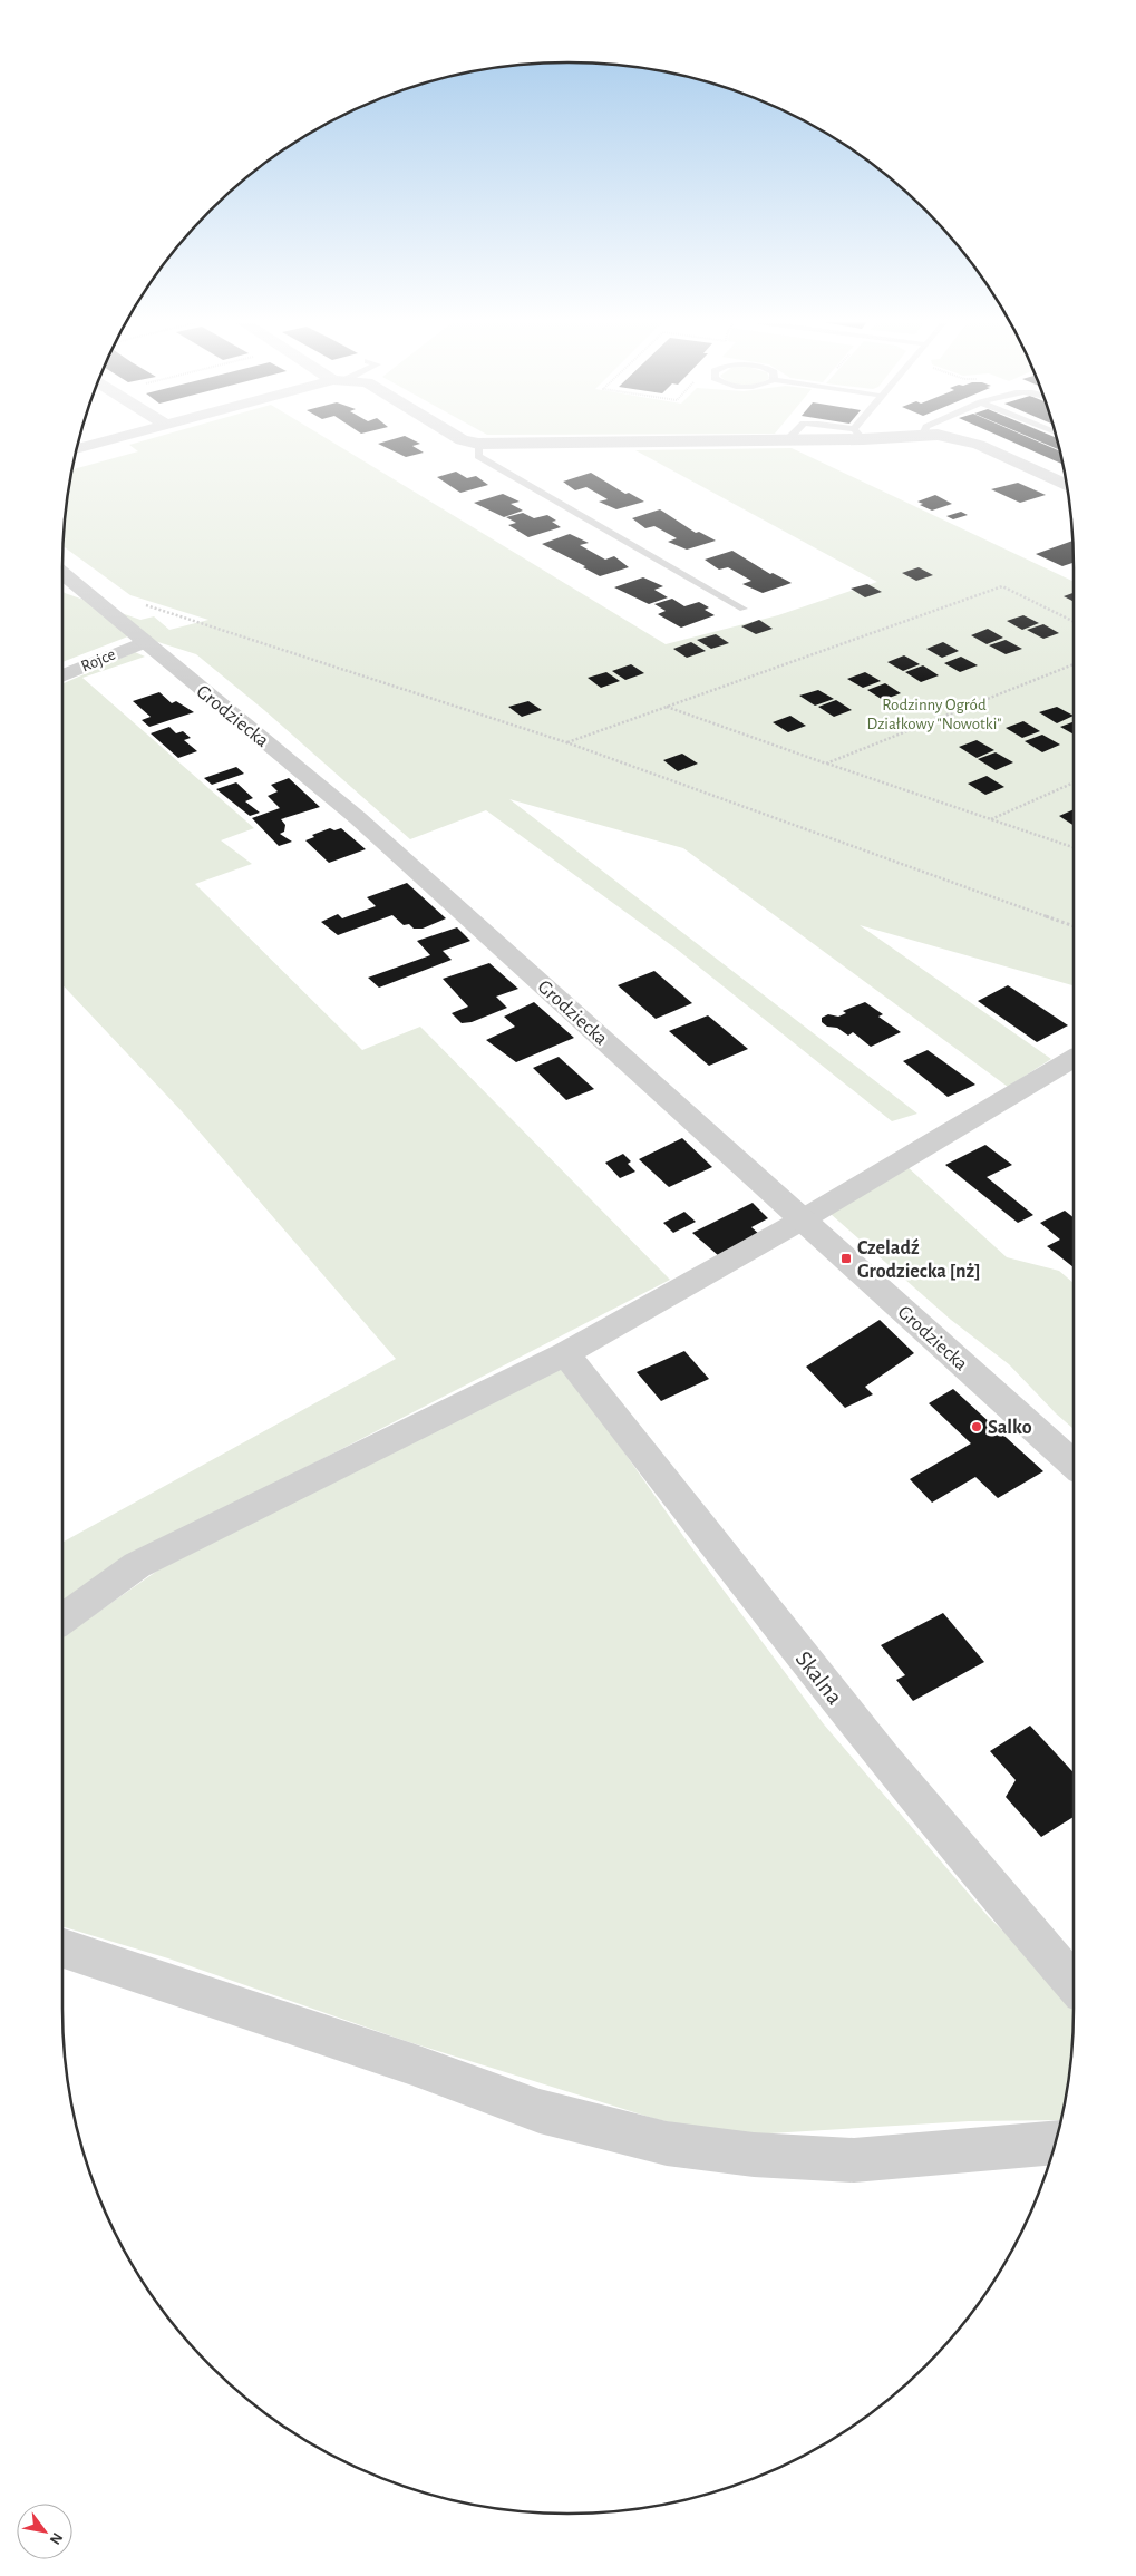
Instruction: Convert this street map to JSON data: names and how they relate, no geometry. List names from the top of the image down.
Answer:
{
  "streets": {
    "street": ["Rojce", "Grodziecka", "Skalna"]
  },
  "crossings": [
    ["Rojce", "Grodziecka"]
  ],
  "parks": ["Rodzinny Ogród Działkowy \"Nowotki\""],
  "places": {
    "transit": ["Czeladź Grodziecka [nż]"],
    "other": ["Salko"]
  },
  "north": "bottom right"
}
